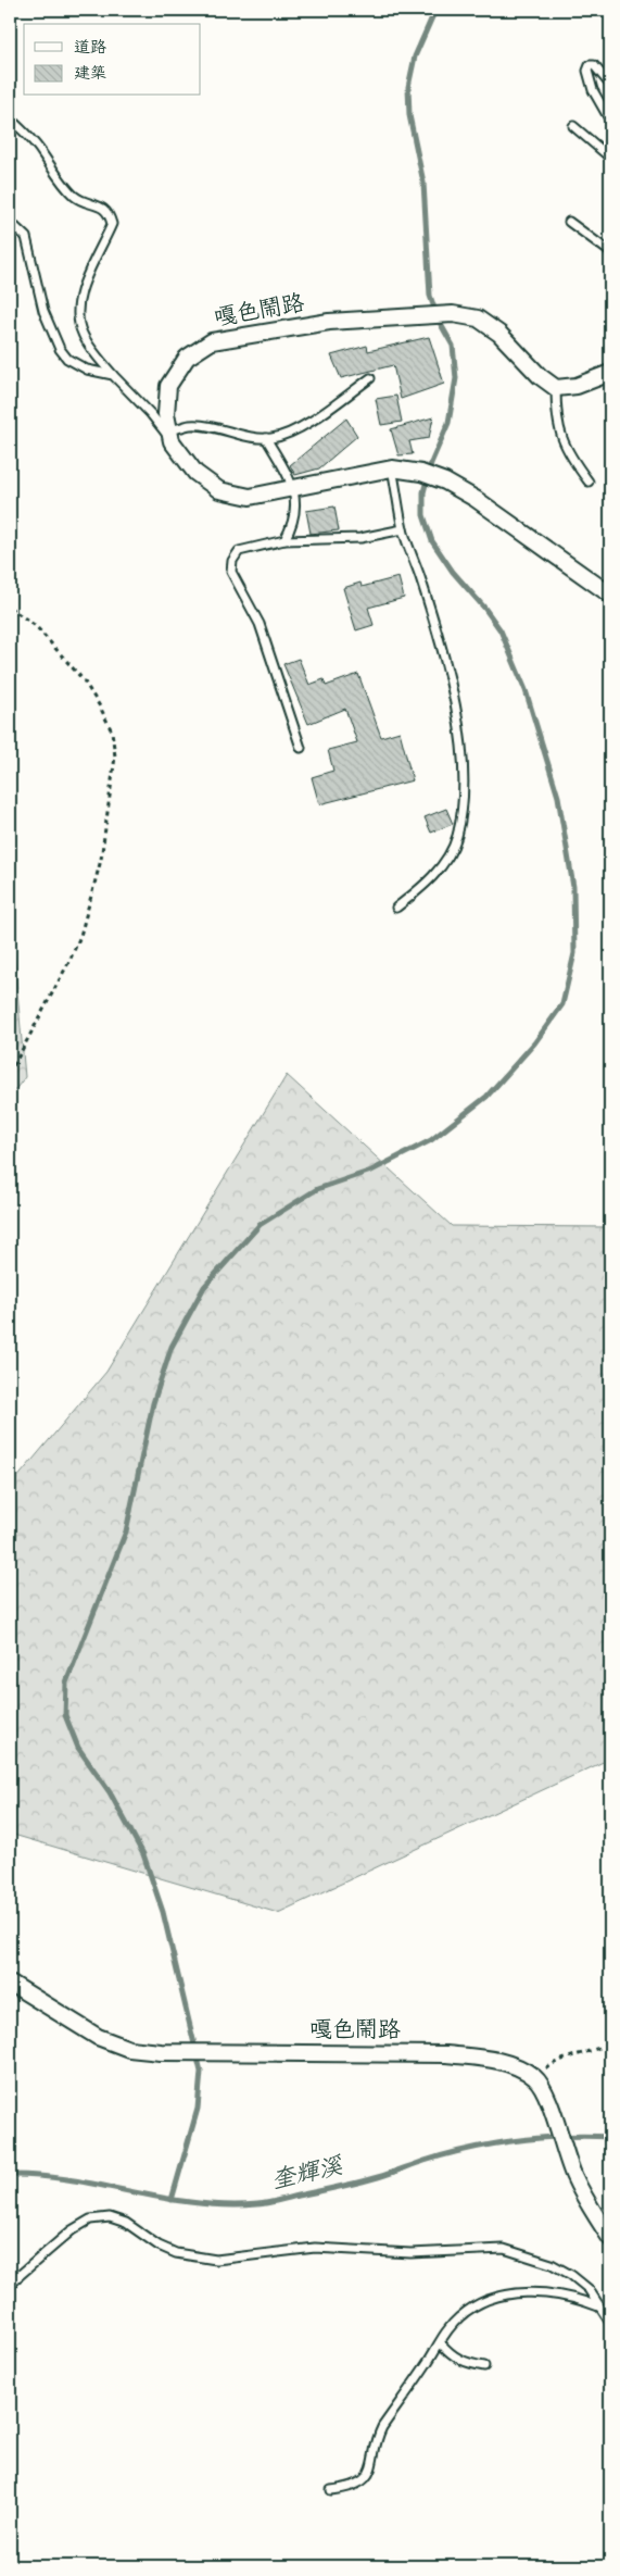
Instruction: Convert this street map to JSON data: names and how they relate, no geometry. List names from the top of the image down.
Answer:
{
  "streets": {
    "street": ["嘎色鬧路"]
  },
  "water": ["奎輝溪"],
  "legend": ["道路", "建築"]
}
